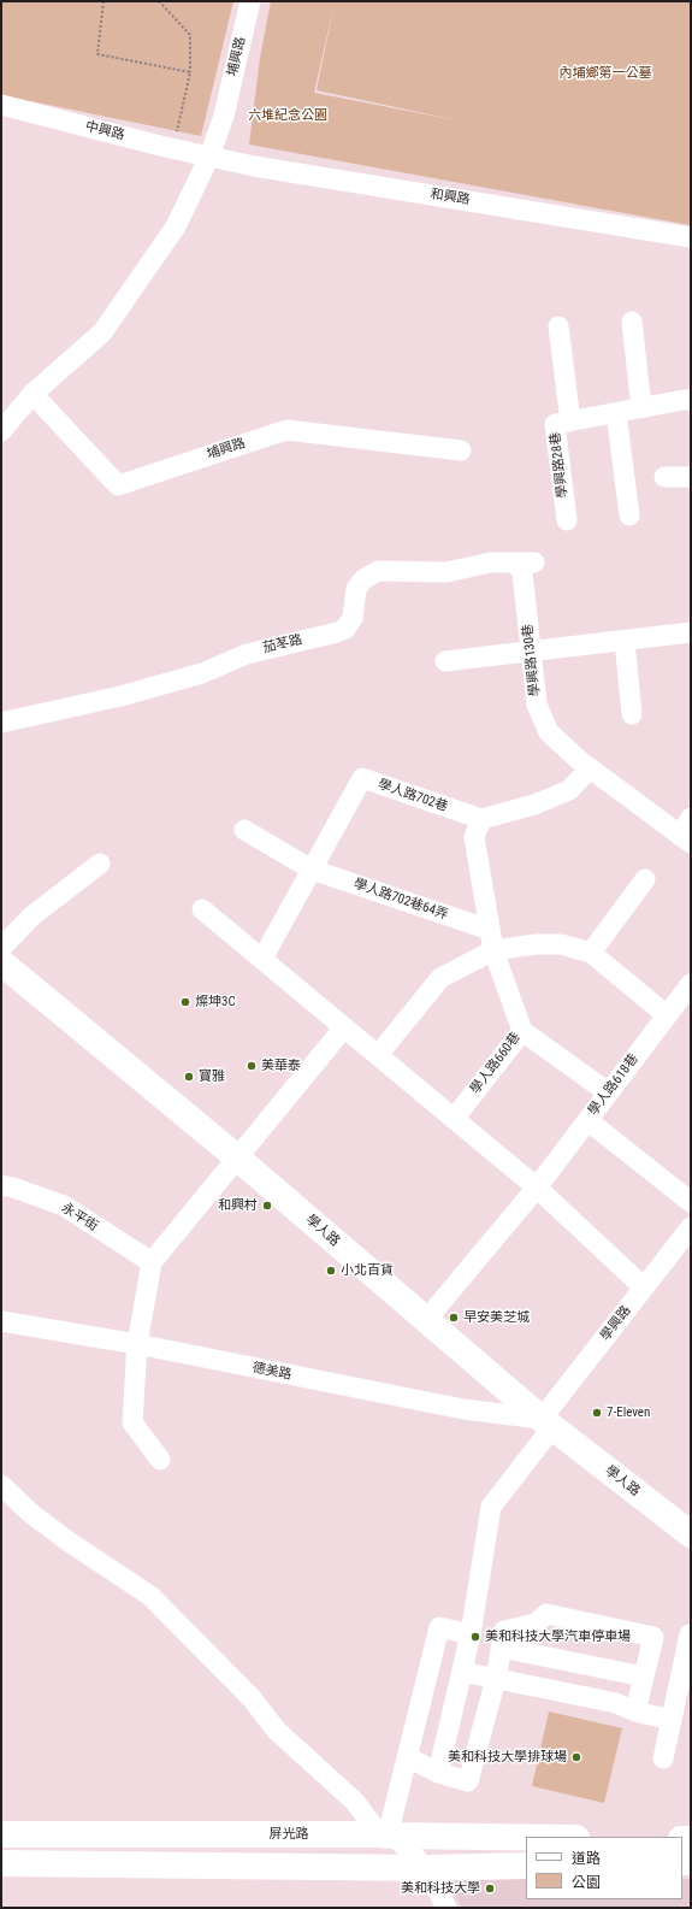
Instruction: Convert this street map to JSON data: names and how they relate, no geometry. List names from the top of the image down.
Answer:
{
  "streets": {
    "main road": ["學人路", "屏光路"],
    "street": [
      "埔興路",
      "中興路",
      "和興路",
      "學興路28巷",
      "茄苳路",
      "學興路130巷",
      "學人路702巷",
      "學人路702巷64弄",
      "學人路660巷",
      "學人路618巷",
      "永平街",
      "學興路",
      "德美路"
    ]
  },
  "crossings": [
    ["埔興路", "中興路"],
    ["埔興路", "和興路"],
    ["中興路", "和興路"],
    ["茄苳路", "學興路130巷"],
    ["學人路702巷", "學人路702巷64弄"],
    ["學人路702巷", "學人路660巷"],
    ["學人路702巷64弄", "學人路660巷"],
    ["學人路618巷", "學人路"],
    ["學人路", "學興路"],
    ["學人路", "德美路"],
    ["學興路", "德美路"]
  ],
  "parks": ["內埔鄉第一公墓", "六堆紀念公園"],
  "places": [
    "燦坤3C",
    "美華泰",
    "寶雅",
    "和興村",
    "小北百貨",
    "早安美芝城",
    "7-Eleven",
    "美和科技大學汽車停車場",
    "美和科技大學排球場",
    "美和科技大學"
  ],
  "legend": ["道路", "公園"]
}
